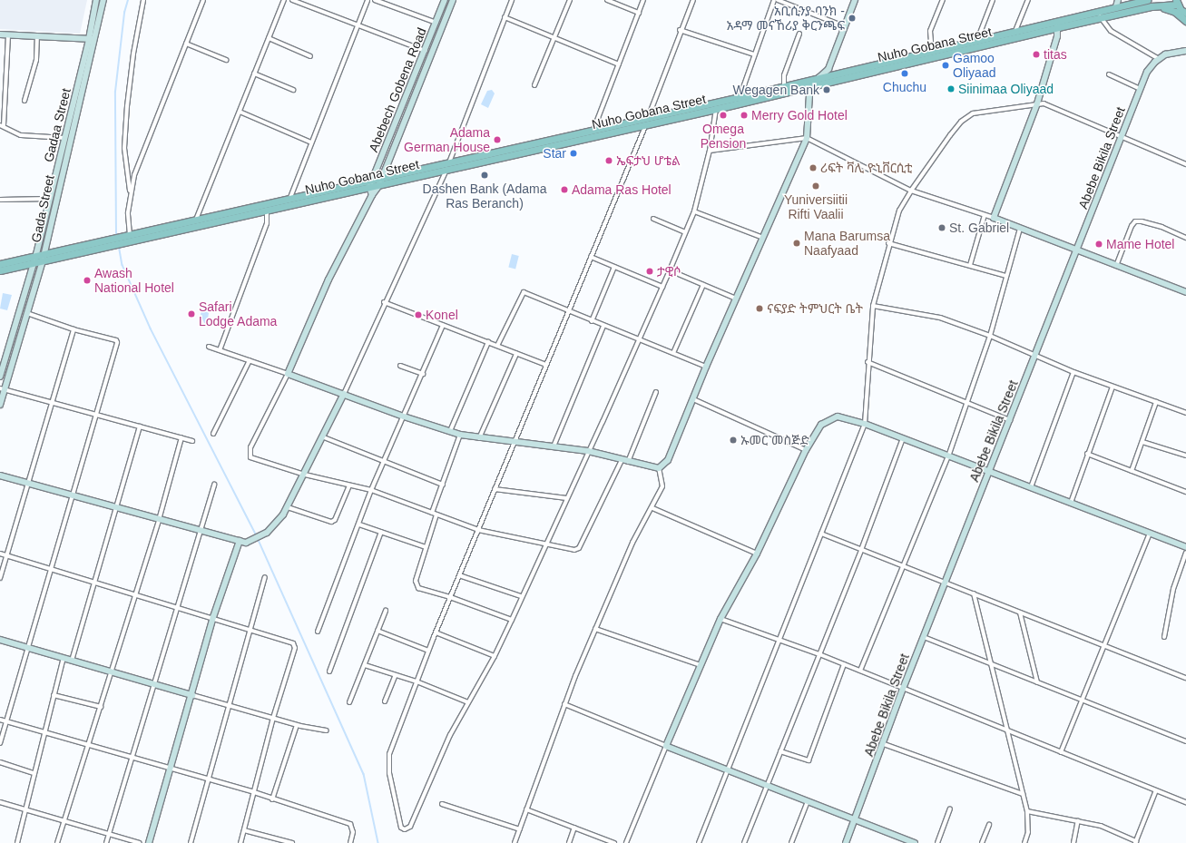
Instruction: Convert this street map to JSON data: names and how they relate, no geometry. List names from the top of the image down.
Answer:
{
  "streets": {
    "main road": ["Nuho Gobana Street"],
    "street": [
      "Abebech Gobena Road",
      "Gadaa Street",
      "Abebe Bikila Street",
      "Gada Street"
    ]
  },
  "crossings": [
    ["Nuho Gobana Street", "Abebech Gobena Road"]
  ],
  "places": [
    "አቢሲንያ ባንክ - አዳማ መናኸሪያ ቅርንጫፍ",
    "titas",
    "Gamoo Oliyaad",
    "Chuchu",
    "Siinimaa Oliyaad",
    "Wegagen Bank",
    "Omega Pension",
    "Merry Gold Hotel",
    "Adama German House",
    "Star",
    "ኤፍታህ ሆቴል",
    "ሪፍት ቫሊ ዮኒቨርሲቲ",
    "Dashen Bank (Adama Ras Beranch)",
    "Yuniversiitii Rifti Vaalii",
    "Adama Ras Hotel",
    "St. Gabriel",
    "Mana Barumsa Naafyaad",
    "Mame Hotel",
    "ታዊሶ",
    "Awash National Hotel",
    "ናፍያድ ትምህርት ቤት",
    "Safari Lodge Adama",
    "Konel",
    "ኡመር መስጅድ"
  ]
}
